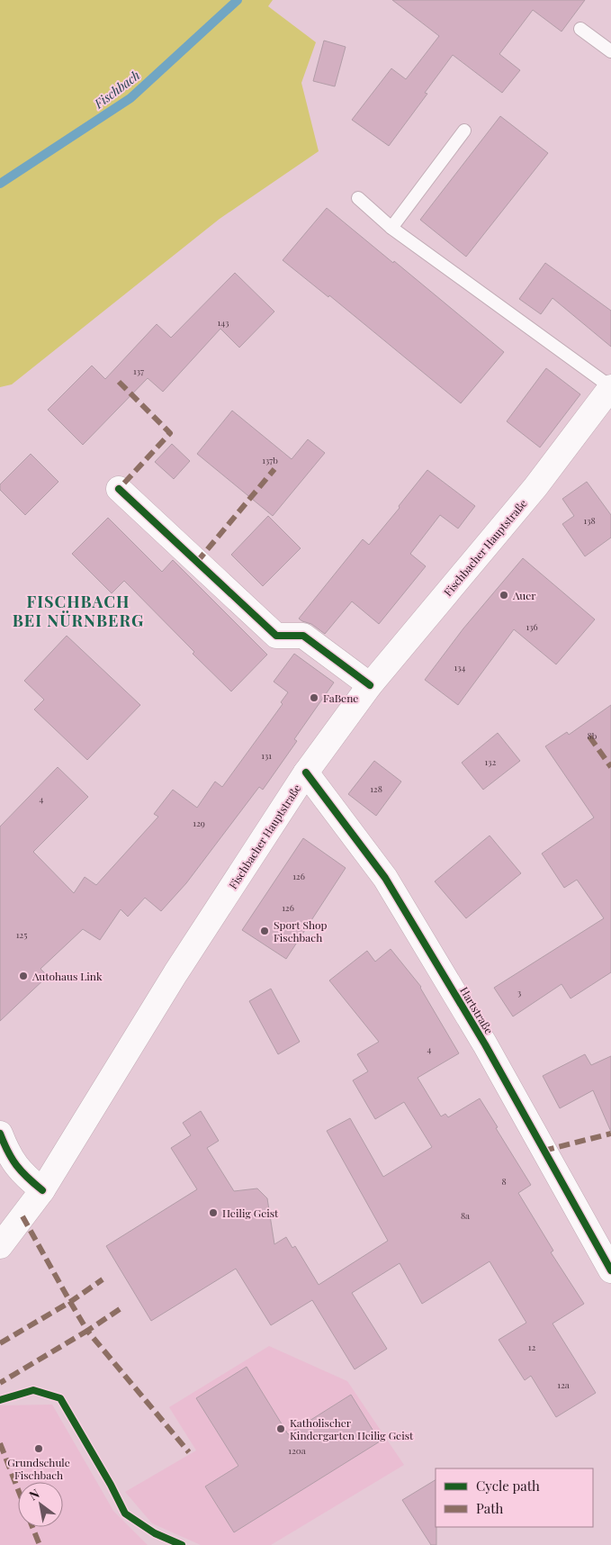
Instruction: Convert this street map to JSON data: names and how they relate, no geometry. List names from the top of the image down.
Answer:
{
  "streets": {
    "main road": ["Fischbacher Hauptstraße", "Hartstraße"]
  },
  "crossings": [
    ["Fischbacher Hauptstraße", "Hartstraße"]
  ],
  "districts": ["FISCHBACH BEI NÜRNBERG"],
  "water": ["Fischbach"],
  "places": [
    "Auer",
    "FaBene",
    "Sport Shop Fischbach",
    "Autohaus Link",
    "Heilig Geist",
    "Katholischer Kindergarten Heilig Geist",
    "Grundschule Fischbach"
  ],
  "house_numbers": [
    "143",
    "137",
    "137b",
    "138",
    "136",
    "134",
    "8b",
    "131",
    "132",
    "128",
    "4",
    "129",
    "126",
    "126",
    "125",
    "3",
    "4",
    "8",
    "8a",
    "12",
    "12a",
    "120a"
  ],
  "legend": ["Cycle path", "Path"],
  "north": "top left"
}
